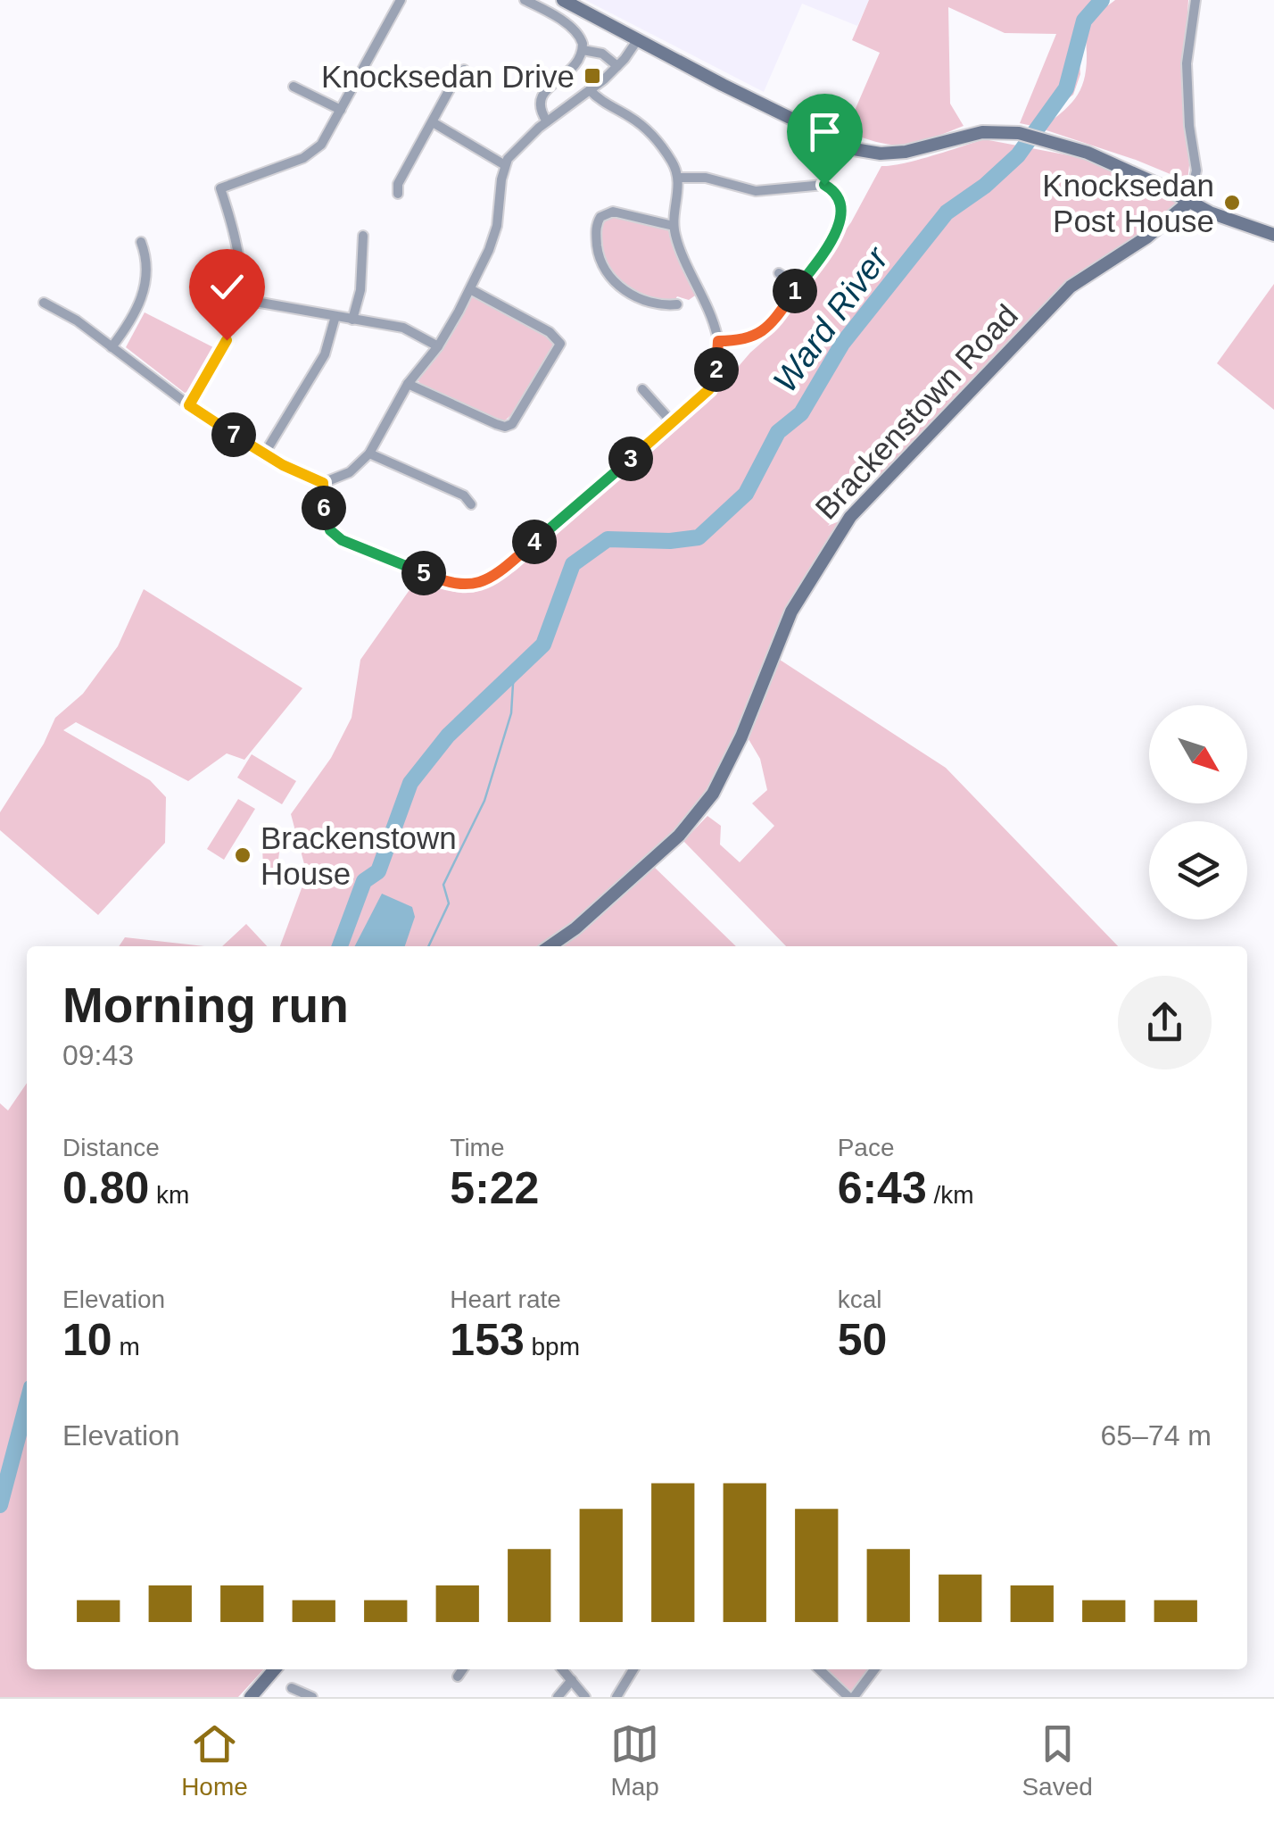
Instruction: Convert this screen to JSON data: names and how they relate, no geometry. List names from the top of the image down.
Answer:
{
  "streets": {
    "street": ["Brackenstown Road"]
  },
  "water": ["Ward River"],
  "places": {
    "transit": ["Knocksedan Drive"],
    "other": ["Knocksedan Post House", "Brackenstown House"]
  },
  "north": "bottom right",
  "page": {
    "pins": [
      "1",
      "2",
      "7",
      "3",
      "6",
      "4",
      "5"
    ],
    "heading": ["Morning run", "09:43"],
    "stats": [
      ["Distance", "0.80 km"],
      ["Time", "5:22"],
      ["Pace", "6:43 /km"],
      ["Elevation", "10 m"],
      ["Heart rate", "153 bpm"],
      ["kcal", "50"]
    ],
    "chart": ["Elevation", "65–74 m"],
    "tabs": ["Home", "Map", "Saved"]
  }
}
